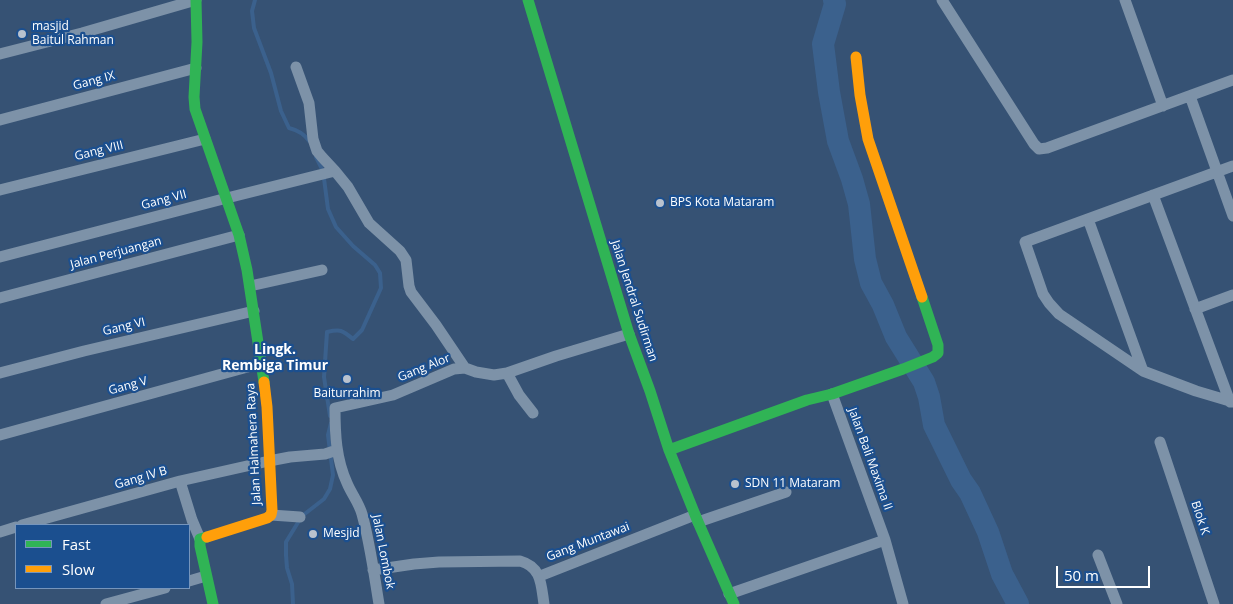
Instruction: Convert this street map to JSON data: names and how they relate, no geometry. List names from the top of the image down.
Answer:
{
  "streets": {
    "main road": ["Jalan Jendral Sudirman", "Jalan Halmahera Raya"],
    "street": [
      "Gang IX",
      "Gang VIII",
      "Gang VII",
      "Jalan Perjuangan",
      "Gang VI",
      "Gang Alor",
      "Gang V",
      "Jalan Bali Maxima II",
      "Gang IV B",
      "Blok K",
      "Gang Muntawai",
      "Jalan Lombok"
    ]
  },
  "crossings": [
    ["Gang IX", "Jalan Halmahera Raya"],
    ["Gang VIII", "Jalan Halmahera Raya"],
    ["Gang VII", "Jalan Halmahera Raya"],
    ["Jalan Perjuangan", "Jalan Halmahera Raya"],
    ["Jalan Jendral Sudirman", "Gang Alor"],
    ["Jalan Jendral Sudirman", "Gang Muntawai"],
    ["Gang VI", "Jalan Halmahera Raya"],
    ["Gang Alor", "Jalan Lombok"],
    ["Gang V", "Jalan Halmahera Raya"],
    ["Jalan Halmahera Raya", "Gang IV B"],
    ["Gang Muntawai", "Jalan Lombok"]
  ],
  "districts": ["Lingk. Rembiga Timur"],
  "places": [
    "masjid Baitul Rahman",
    "BPS Kota Mataram",
    "Baiturrahim",
    "SDN 11 Mataram",
    "Mesjid"
  ],
  "legend": ["Fast", "Slow"],
  "scale_bar": "50 m"
}
